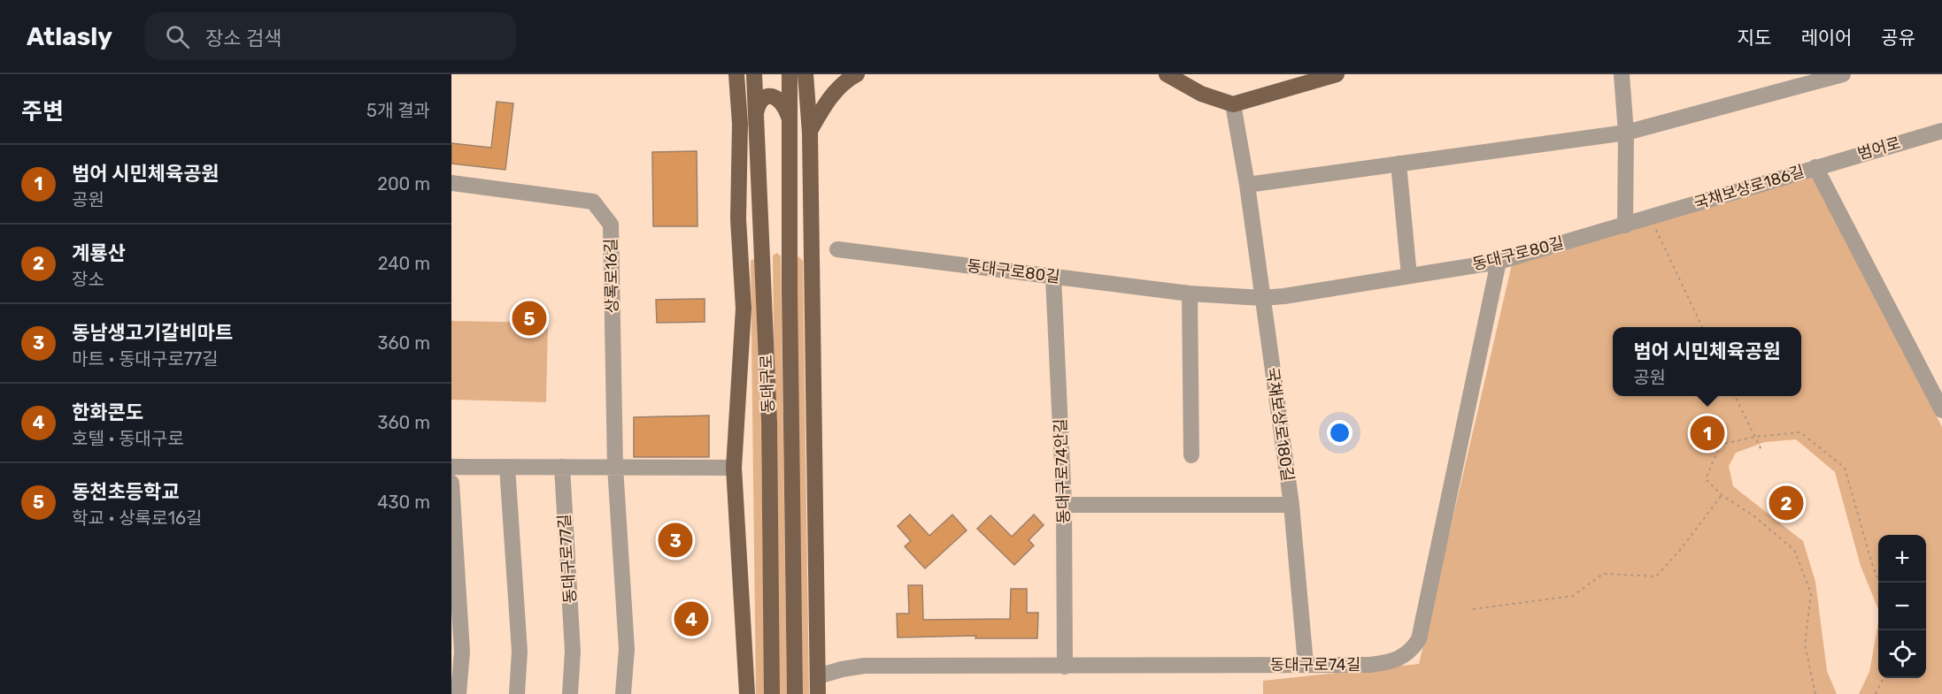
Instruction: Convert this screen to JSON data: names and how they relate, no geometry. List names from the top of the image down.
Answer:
{
  "streets": {
    "main road": ["동대구로"],
    "street": [
      "범어로",
      "국채보상로186길",
      "동대구로80길",
      "상록로16길",
      "국채보상로180길",
      "동대구로74안길",
      "동대구로77길",
      "동대구로74길"
    ]
  },
  "crossings": [
    ["범어로", "국채보상로186길"],
    ["국채보상로186길", "동대구로80길"],
    ["동대구로80길", "국채보상로180길"],
    ["동대구로80길", "동대구로74안길"],
    ["동대구로80길", "동대구로74길"],
    ["국채보상로180길", "동대구로74길"],
    ["동대구로74안길", "동대구로74길"]
  ],
  "page": {
    "header": "Atlasly",
    "search": "장소 검색",
    "nav": ["지도", "레이어", "공유"],
    "heading": ["주변", "5개 결과"],
    "list": [
      {
        "mark": "1",
        "name": "범어 시민체육공원",
        "note": "공원",
        "value": "200 m"
      },
      {
        "mark": "2",
        "name": "계룡산",
        "note": "장소",
        "value": "240 m"
      },
      {
        "mark": "3",
        "name": "동남생고기갈비마트",
        "note": "마트 · 동대구로77길",
        "value": "360 m"
      },
      {
        "mark": "4",
        "name": "한화콘도",
        "note": "호텔 · 동대구로",
        "value": "360 m"
      },
      {
        "mark": "5",
        "name": "동천초등학교",
        "note": "학교 · 상록로16길",
        "value": "430 m"
      }
    ],
    "pins": [
      "5",
      "1",
      "2",
      "3",
      "4"
    ],
    "popup": ["범어 시민체육공원", "공원"],
    "map_buttons": ["+", "−"]
  }
}
